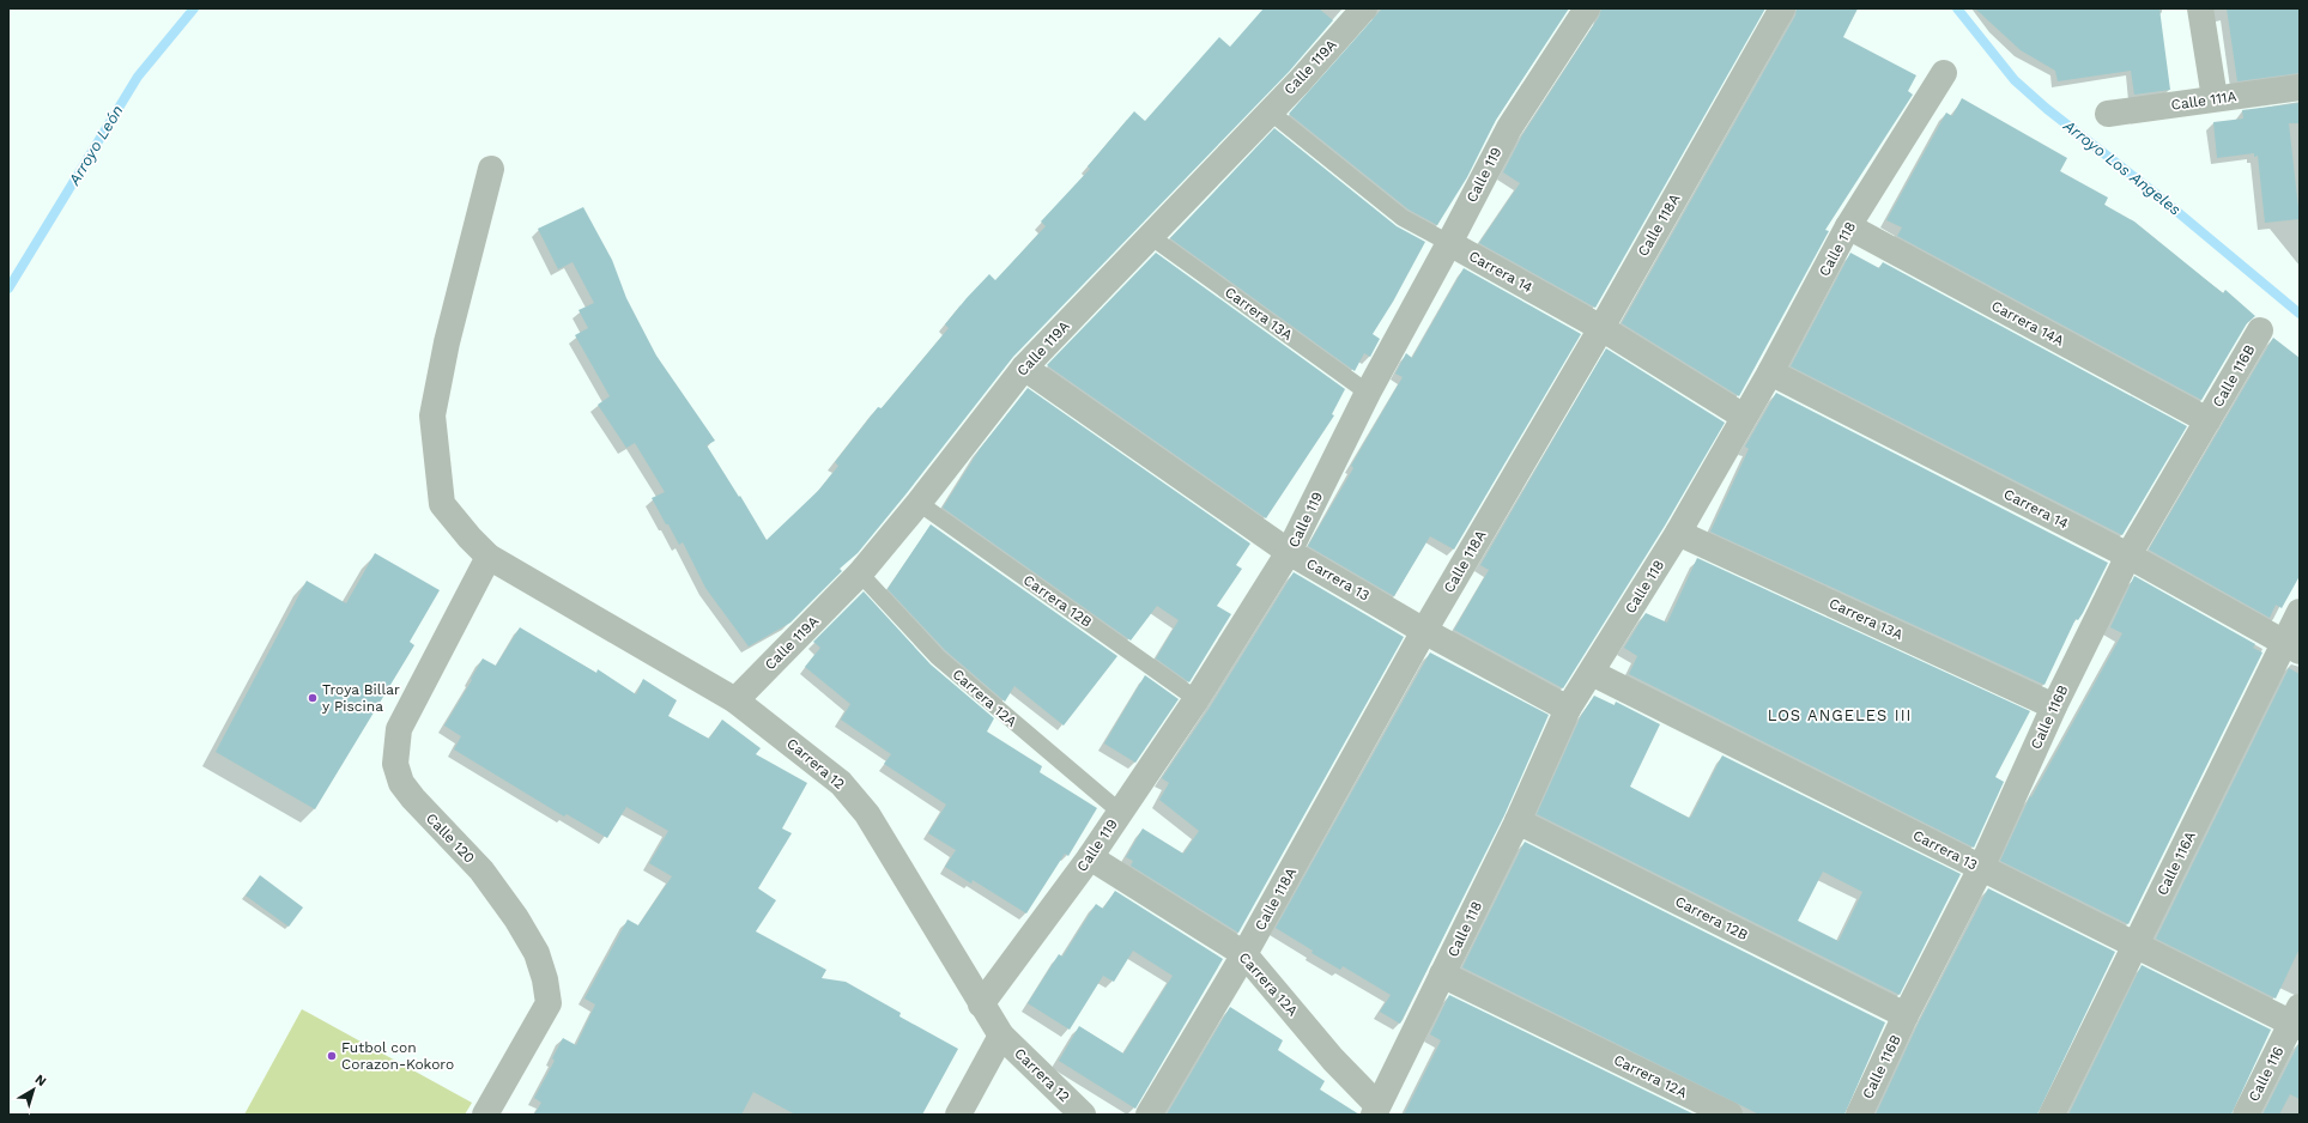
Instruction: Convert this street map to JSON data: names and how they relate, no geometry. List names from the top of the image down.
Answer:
{
  "streets": {
    "street": [
      "Calle 119A",
      "Calle 111A",
      "Calle 119",
      "Calle 118A",
      "Calle 118",
      "Carrera 14",
      "Carrera 13A",
      "Carrera 14A",
      "Calle 116B",
      "Carrera 13",
      "Carrera 12B",
      "Carrera 12A",
      "Carrera 12",
      "Calle 120",
      "Calle 116A",
      "Calle 116"
    ]
  },
  "crossings": [
    ["Calle 119A", "Carrera 14"],
    ["Calle 119A", "Carrera 13A"],
    ["Calle 119A", "Carrera 13"],
    ["Calle 119A", "Carrera 12B"],
    ["Calle 119A", "Carrera 12A"],
    ["Calle 119A", "Carrera 12"],
    ["Calle 119", "Carrera 14"],
    ["Calle 119", "Carrera 13A"],
    ["Calle 119", "Carrera 13"],
    ["Calle 119", "Carrera 12B"],
    ["Calle 119", "Carrera 12A"],
    ["Calle 119", "Carrera 12"],
    ["Calle 118A", "Carrera 14"],
    ["Calle 118A", "Carrera 13"],
    ["Calle 118A", "Carrera 12A"],
    ["Calle 118", "Carrera 14"],
    ["Calle 118", "Carrera 13A"],
    ["Calle 118", "Carrera 14A"],
    ["Calle 118", "Carrera 13"],
    ["Calle 118", "Carrera 12B"],
    ["Calle 118", "Carrera 12A"],
    ["Carrera 14", "Calle 116B"],
    ["Carrera 14", "Calle 116A"],
    ["Carrera 13A", "Calle 116B"],
    ["Carrera 14A", "Calle 116B"],
    ["Calle 116B", "Carrera 13"],
    ["Calle 116B", "Carrera 12B"],
    ["Carrera 13", "Calle 116A"],
    ["Carrera 13", "Calle 116"],
    ["Carrera 12", "Calle 120"]
  ],
  "districts": ["LOS ANGELES III"],
  "water": ["Arroyo León", "Arroyo Los Angeles"],
  "places": ["Troya Billar y Piscina", "Futbol con Corazon-Kokoro"],
  "north": "top right"
}
